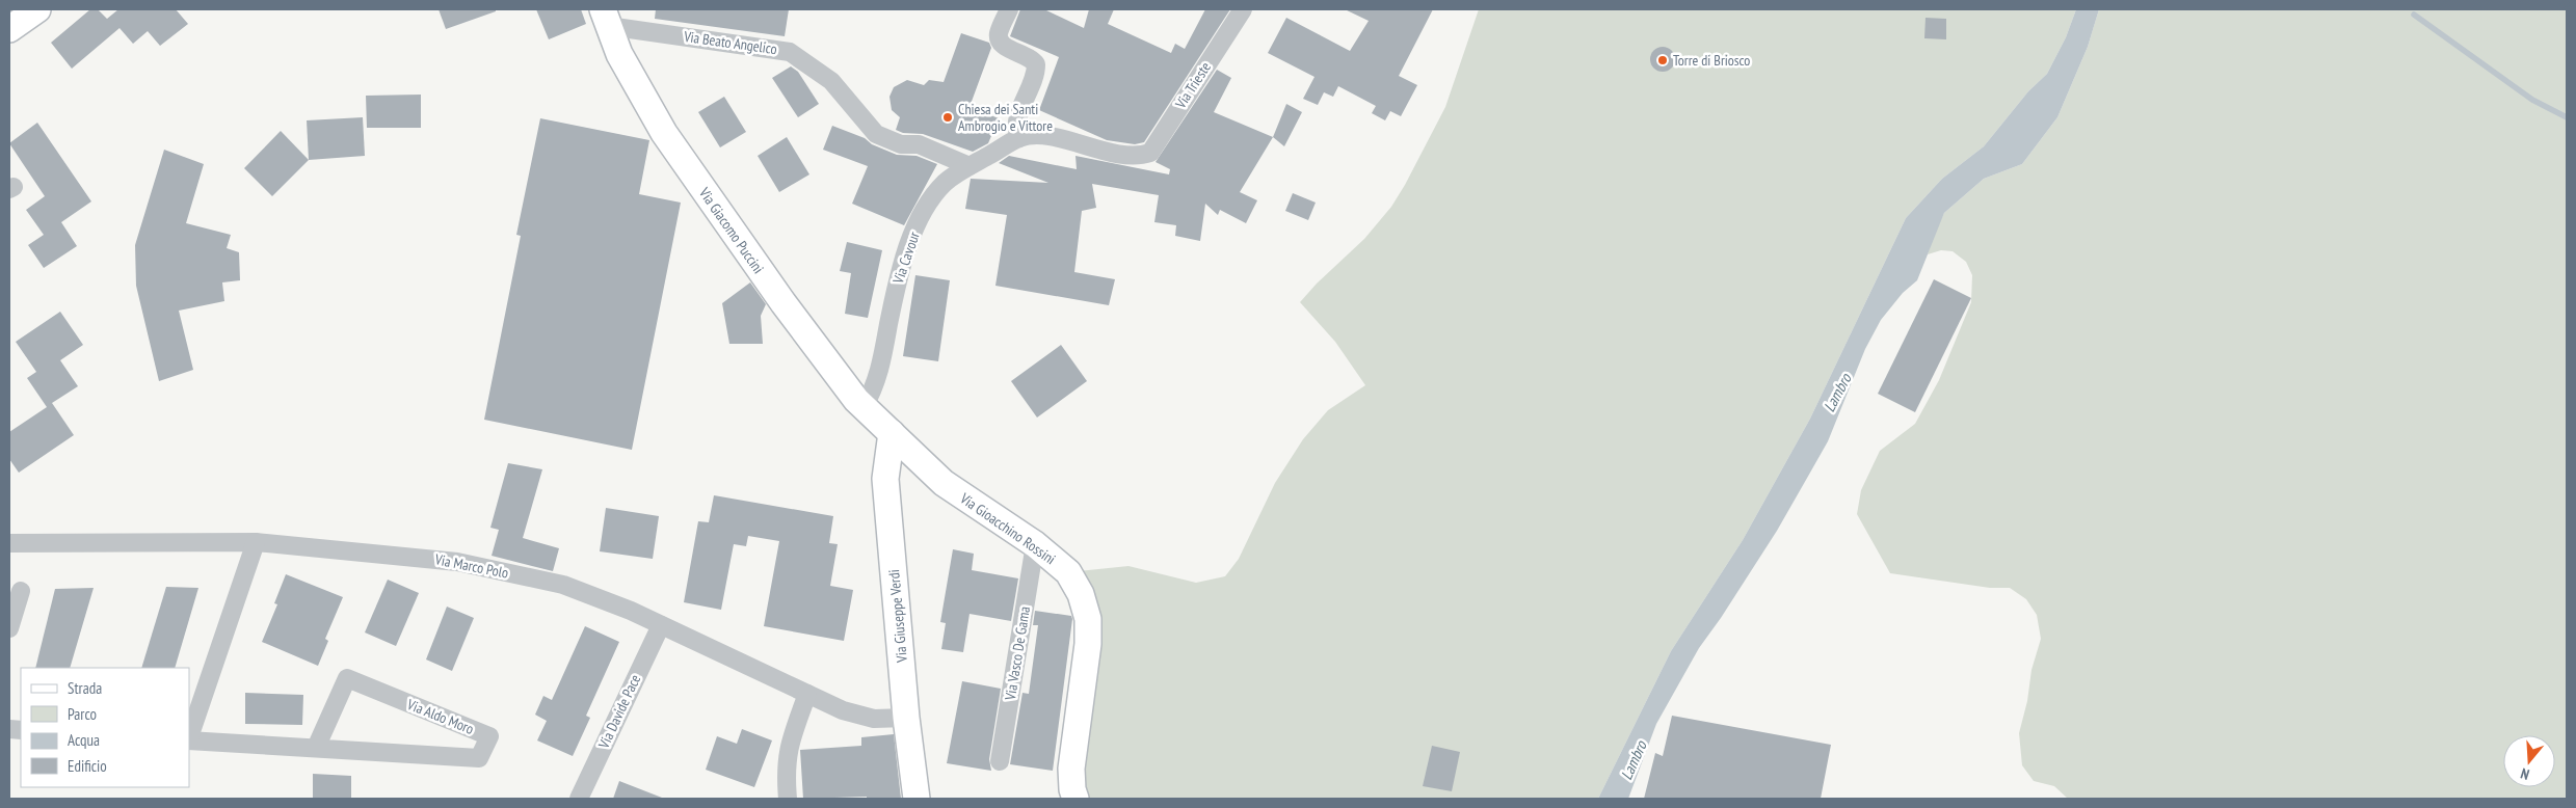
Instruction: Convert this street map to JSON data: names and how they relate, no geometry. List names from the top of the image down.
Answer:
{
  "streets": {
    "street": [
      "Via Beato Angelico",
      "Via Trieste",
      "Via Giacomo Puccini",
      "Via Cavour",
      "Via Gioacchino Rossini",
      "Via Marco Polo",
      "Via Giuseppe Verdi",
      "Via Vasco De Gama",
      "Via Davide Pace",
      "Via Aldo Moro"
    ]
  },
  "crossings": [
    ["Via Beato Angelico", "Via Giacomo Puccini"],
    ["Via Beato Angelico", "Via Cavour"],
    ["Via Trieste", "Via Cavour"],
    ["Via Giacomo Puccini", "Via Cavour"],
    ["Via Giacomo Puccini", "Via Gioacchino Rossini"],
    ["Via Giacomo Puccini", "Via Giuseppe Verdi"],
    ["Via Gioacchino Rossini", "Via Giuseppe Verdi"],
    ["Via Gioacchino Rossini", "Via Vasco De Gama"],
    ["Via Marco Polo", "Via Giuseppe Verdi"],
    ["Via Marco Polo", "Via Davide Pace"]
  ],
  "water": ["Lambro"],
  "places": ["Torre di Briosco", "Chiesa dei Santi Ambrogio e Vittore"],
  "legend": [
    "Strada",
    "Parco",
    "Acqua",
    "Edificio"
  ],
  "north": "bottom"
}
